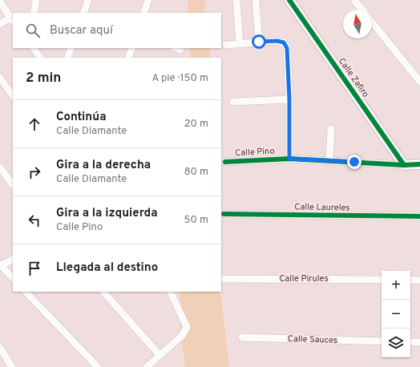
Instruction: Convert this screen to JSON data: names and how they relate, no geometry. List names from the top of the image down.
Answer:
{
  "streets": {
    "street": [
      "Calle Zafiro",
      "Calle Pino",
      "Calle Laureles",
      "Calle Pirules",
      "Calle Sauces"
    ]
  },
  "crossings": [
    ["Calle Zafiro", "Calle Pino"]
  ],
  "north": "top",
  "page": {
    "search": "Buscar aquí",
    "heading": ["2 min", "A pie · 150 m"],
    "list": [
      ["Continúa", "Calle Diamante", "20 m"],
      ["Gira a la derecha", "Calle Diamante", "80 m"],
      ["Gira a la izquierda", "Calle Pino", "50 m"],
      "Llegada al destino"
    ],
    "map_buttons": ["+", "−"]
  }
}
